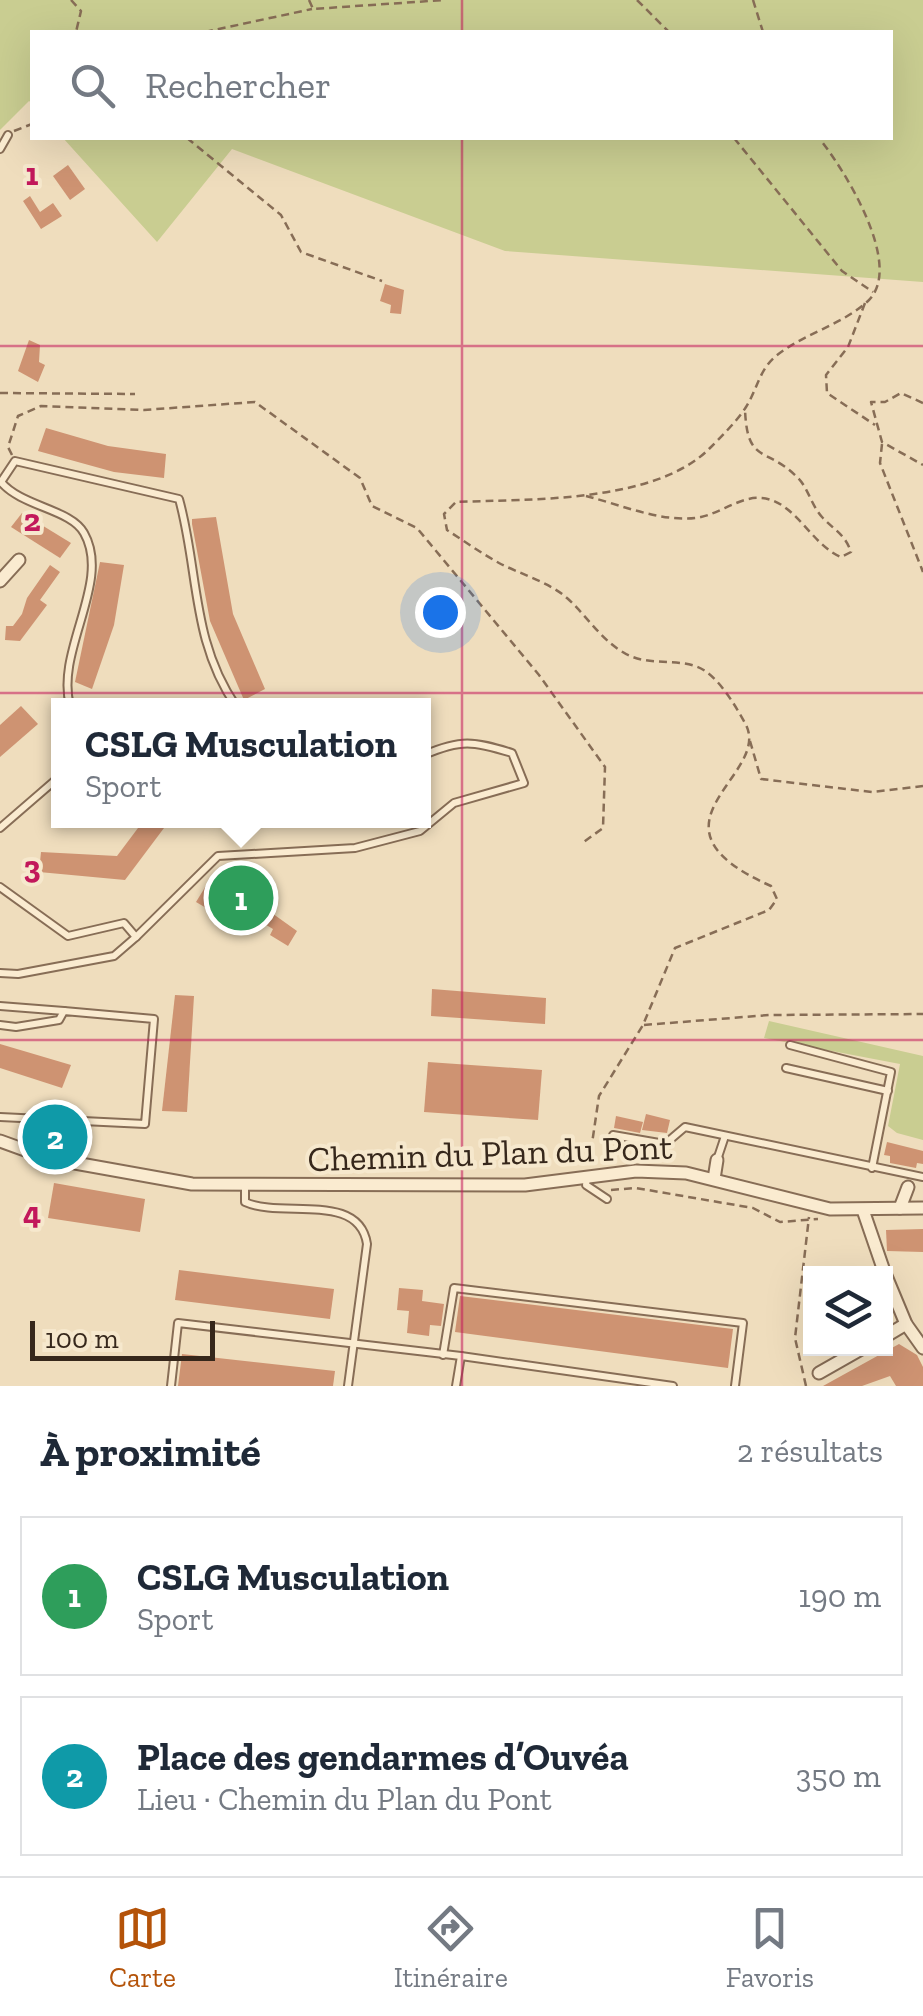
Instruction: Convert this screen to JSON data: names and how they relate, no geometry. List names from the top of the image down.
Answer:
{
  "streets": {
    "street": ["Chemin du Plan du Pont"]
  },
  "scale_bar": "100 m",
  "page": {
    "search": "Rechercher",
    "popup": ["CSLG Musculation", "Sport"],
    "pins": ["1", "2"],
    "scale": "100 m",
    "heading": ["À proximité", "2 résultats"],
    "list": [
      {
        "mark": "1",
        "name": "CSLG Musculation",
        "note": "Sport",
        "value": "190 m"
      },
      {
        "mark": "2",
        "name": "Place des gendarmes d’Ouvéa",
        "note": "Lieu · Chemin du Plan du Pont",
        "value": "350 m"
      }
    ],
    "nav": ["Carte", "Itinéraire", "Favoris"]
  },
  "grid": {
    "rows": [
      "1",
      "2",
      "3",
      "4"
    ]
  }
}
